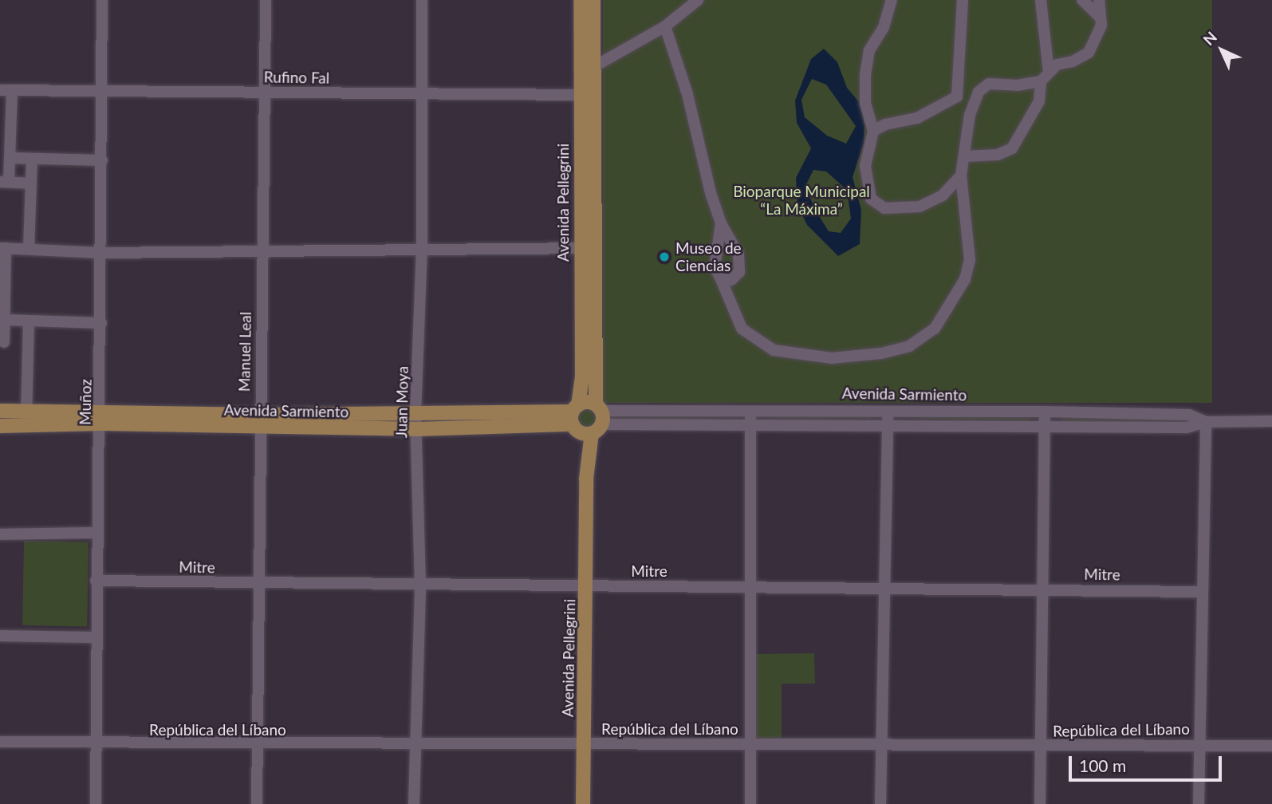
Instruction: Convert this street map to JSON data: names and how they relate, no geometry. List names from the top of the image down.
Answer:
{
  "streets": {
    "main road": ["Avenida Pellegrini", "Avenida Sarmiento"],
    "street": [
      "Rufino Fal",
      "Manuel Leal",
      "Muñoz",
      "Juan Moya",
      "Mitre",
      "República del Líbano"
    ]
  },
  "crossings": [
    ["Rufino Fal", "Avenida Pellegrini"],
    ["Rufino Fal", "Manuel Leal"],
    ["Rufino Fal", "Muñoz"],
    ["Rufino Fal", "Juan Moya"],
    ["Avenida Pellegrini", "Avenida Sarmiento"],
    ["Avenida Pellegrini", "Mitre"],
    ["Avenida Pellegrini", "República del Líbano"],
    ["Manuel Leal", "Avenida Sarmiento"],
    ["Manuel Leal", "Mitre"],
    ["Manuel Leal", "República del Líbano"],
    ["Avenida Sarmiento", "Muñoz"],
    ["Avenida Sarmiento", "Juan Moya"],
    ["Muñoz", "Mitre"],
    ["Muñoz", "República del Líbano"],
    ["Juan Moya", "Mitre"],
    ["Juan Moya", "República del Líbano"]
  ],
  "parks": ["Bioparque Municipal “La Máxima”"],
  "places": ["Museo de Ciencias"],
  "scale_bar": "100 m",
  "north": "top left"
}
